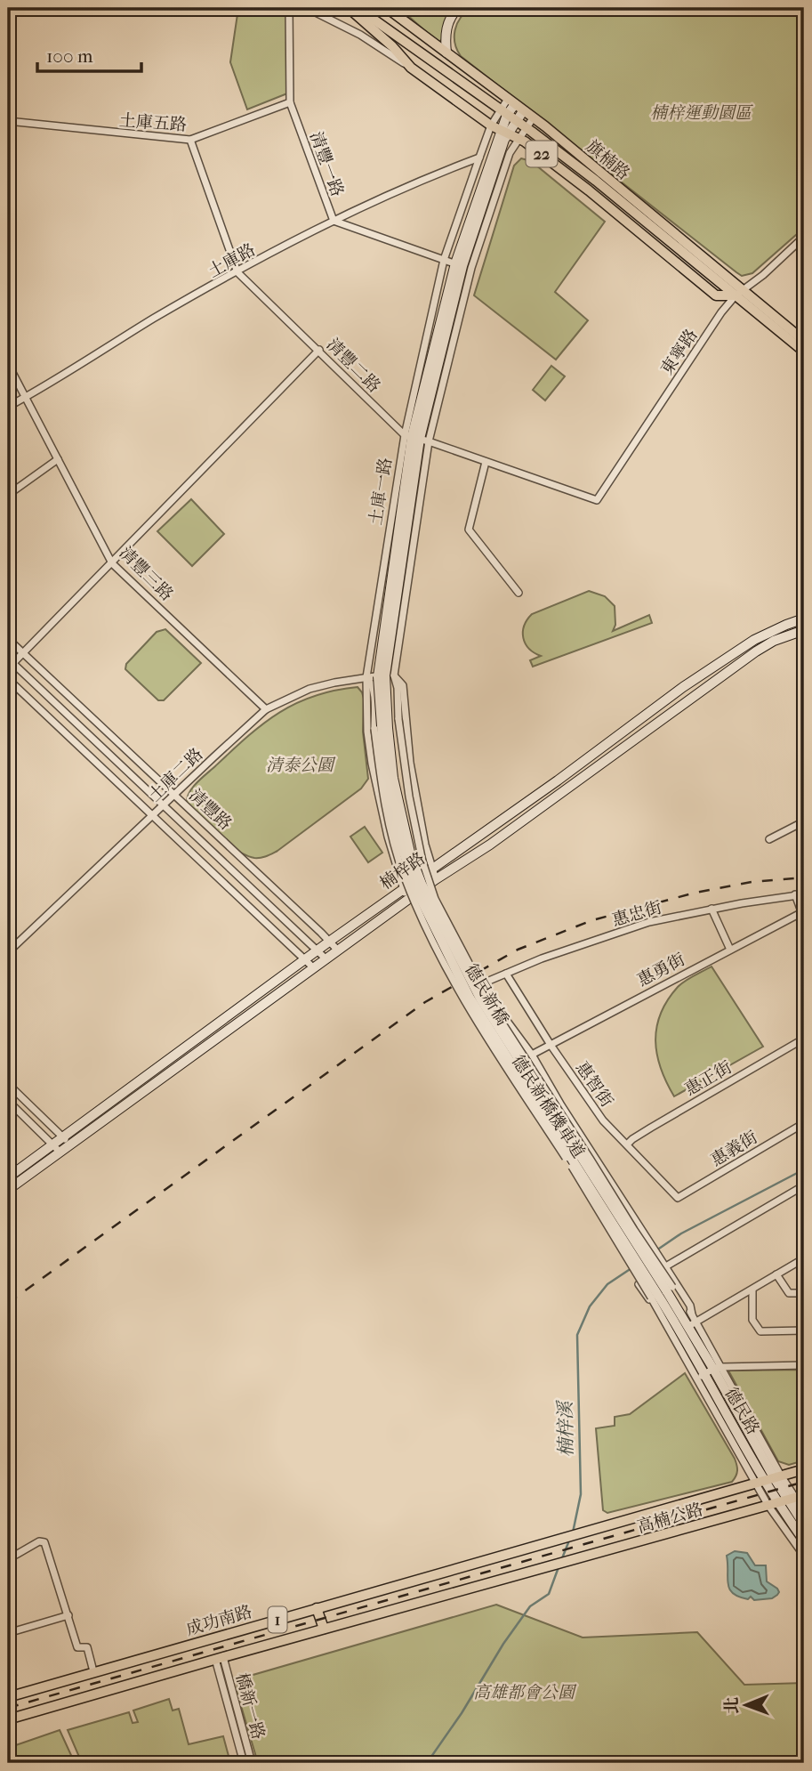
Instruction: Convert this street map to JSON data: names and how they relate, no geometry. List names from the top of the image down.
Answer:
{
  "streets": {
    "main road": [
      "22",
      "旗楠路",
      "高楠公路",
      "成功南路",
      "1"
    ],
    "street": [
      "土庫五路",
      "清豐一路",
      "土庫路",
      "東寧路",
      "清豐二路",
      "土庫一路",
      "清豐三路",
      "土庫二路",
      "清豐路",
      "楠梓路",
      "惠忠街",
      "惠勇街",
      "德民新橋",
      "惠正街",
      "惠智街",
      "德民新橋機車道",
      "惠義街",
      "德民路",
      "橋新一路"
    ]
  },
  "crossings": [
    ["土庫五路", "清豐一路"],
    ["土庫五路", "清豐二路"],
    ["旗楠路", "東寧路"],
    ["旗楠路", "土庫一路"],
    ["清豐一路", "土庫路"],
    ["清豐一路", "土庫一路"],
    ["土庫路", "清豐二路"],
    ["土庫路", "土庫一路"],
    ["土庫路", "清豐三路"],
    ["東寧路", "清豐二路"],
    ["清豐二路", "土庫一路"],
    ["土庫一路", "土庫二路"],
    ["土庫一路", "楠梓路"],
    ["土庫一路", "德民新橋"],
    ["土庫一路", "德民新橋機車道"],
    ["清豐三路", "土庫二路"],
    ["土庫二路", "清豐路"],
    ["土庫二路", "德民新橋"],
    ["土庫二路", "德民新橋機車道"],
    ["清豐路", "楠梓路"],
    ["惠忠街", "惠勇街"],
    ["惠忠街", "惠智街"],
    ["惠勇街", "惠智街"],
    ["德民新橋", "德民新橋機車道"],
    ["德民新橋", "德民路"],
    ["惠正街", "惠智街"],
    ["惠智街", "惠義街"],
    ["德民新橋機車道", "德民路"],
    ["德民路", "高楠公路"],
    ["高楠公路", "成功南路"],
    ["高楠公路", "1"],
    ["1", "橋新一路"]
  ],
  "water": ["楠梓溪"],
  "parks": ["楠梓運動園區", "清泰公園", "高雄都會公園"],
  "scale_bar": "100 m",
  "north": "left"
}
